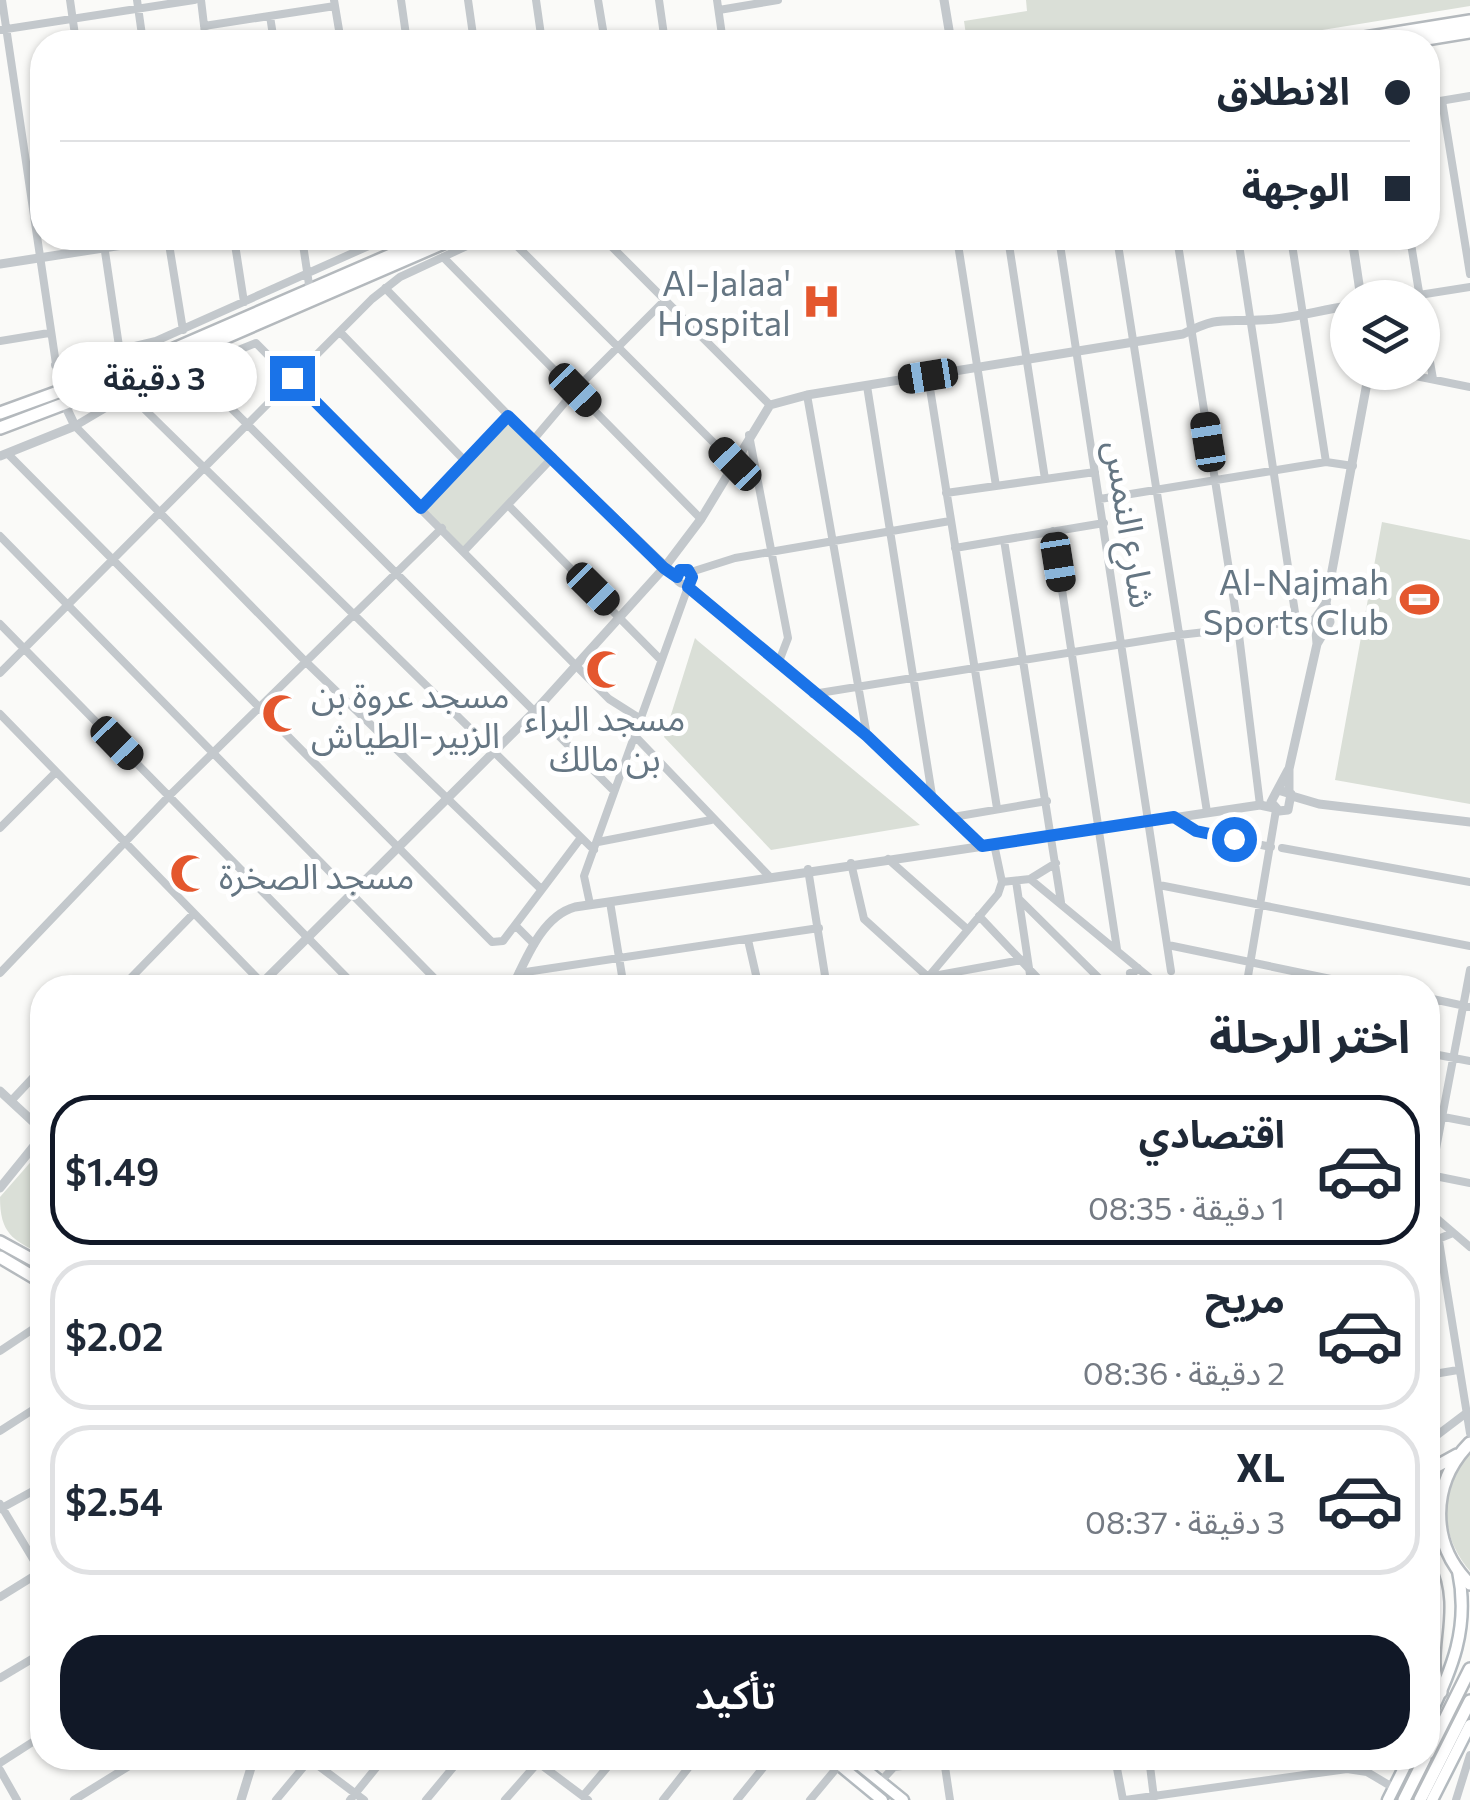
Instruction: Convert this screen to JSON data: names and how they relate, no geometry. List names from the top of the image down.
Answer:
{
  "streets": {
    "street": ["شارع النمس"]
  },
  "places": {
    "hospital": ["Al-Jalaa' Hospital"],
    "sports": ["Al-Najmah Sports Club"],
    "mosque": ["مسجد البراء بن مالك", "مسجد عروة بن الزبير-الطياش", "مسجد الصخرة"]
  },
  "page": {
    "banner": ["الانطلاق", "الوجهة"],
    "bubble": "3 دقيقة",
    "heading": "اختر الرحلة",
    "list": [
      {
        "name": "اقتصادي",
        "note": "1 دقيقة · 08:35",
        "value": "$1.49"
      },
      {
        "name": "مريح",
        "note": "2 دقيقة · 08:36",
        "value": "$2.02"
      },
      {
        "name": "XL",
        "note": "3 دقيقة · 08:37",
        "value": "$2.54"
      }
    ],
    "buttons": "تأكيد"
  }
}
